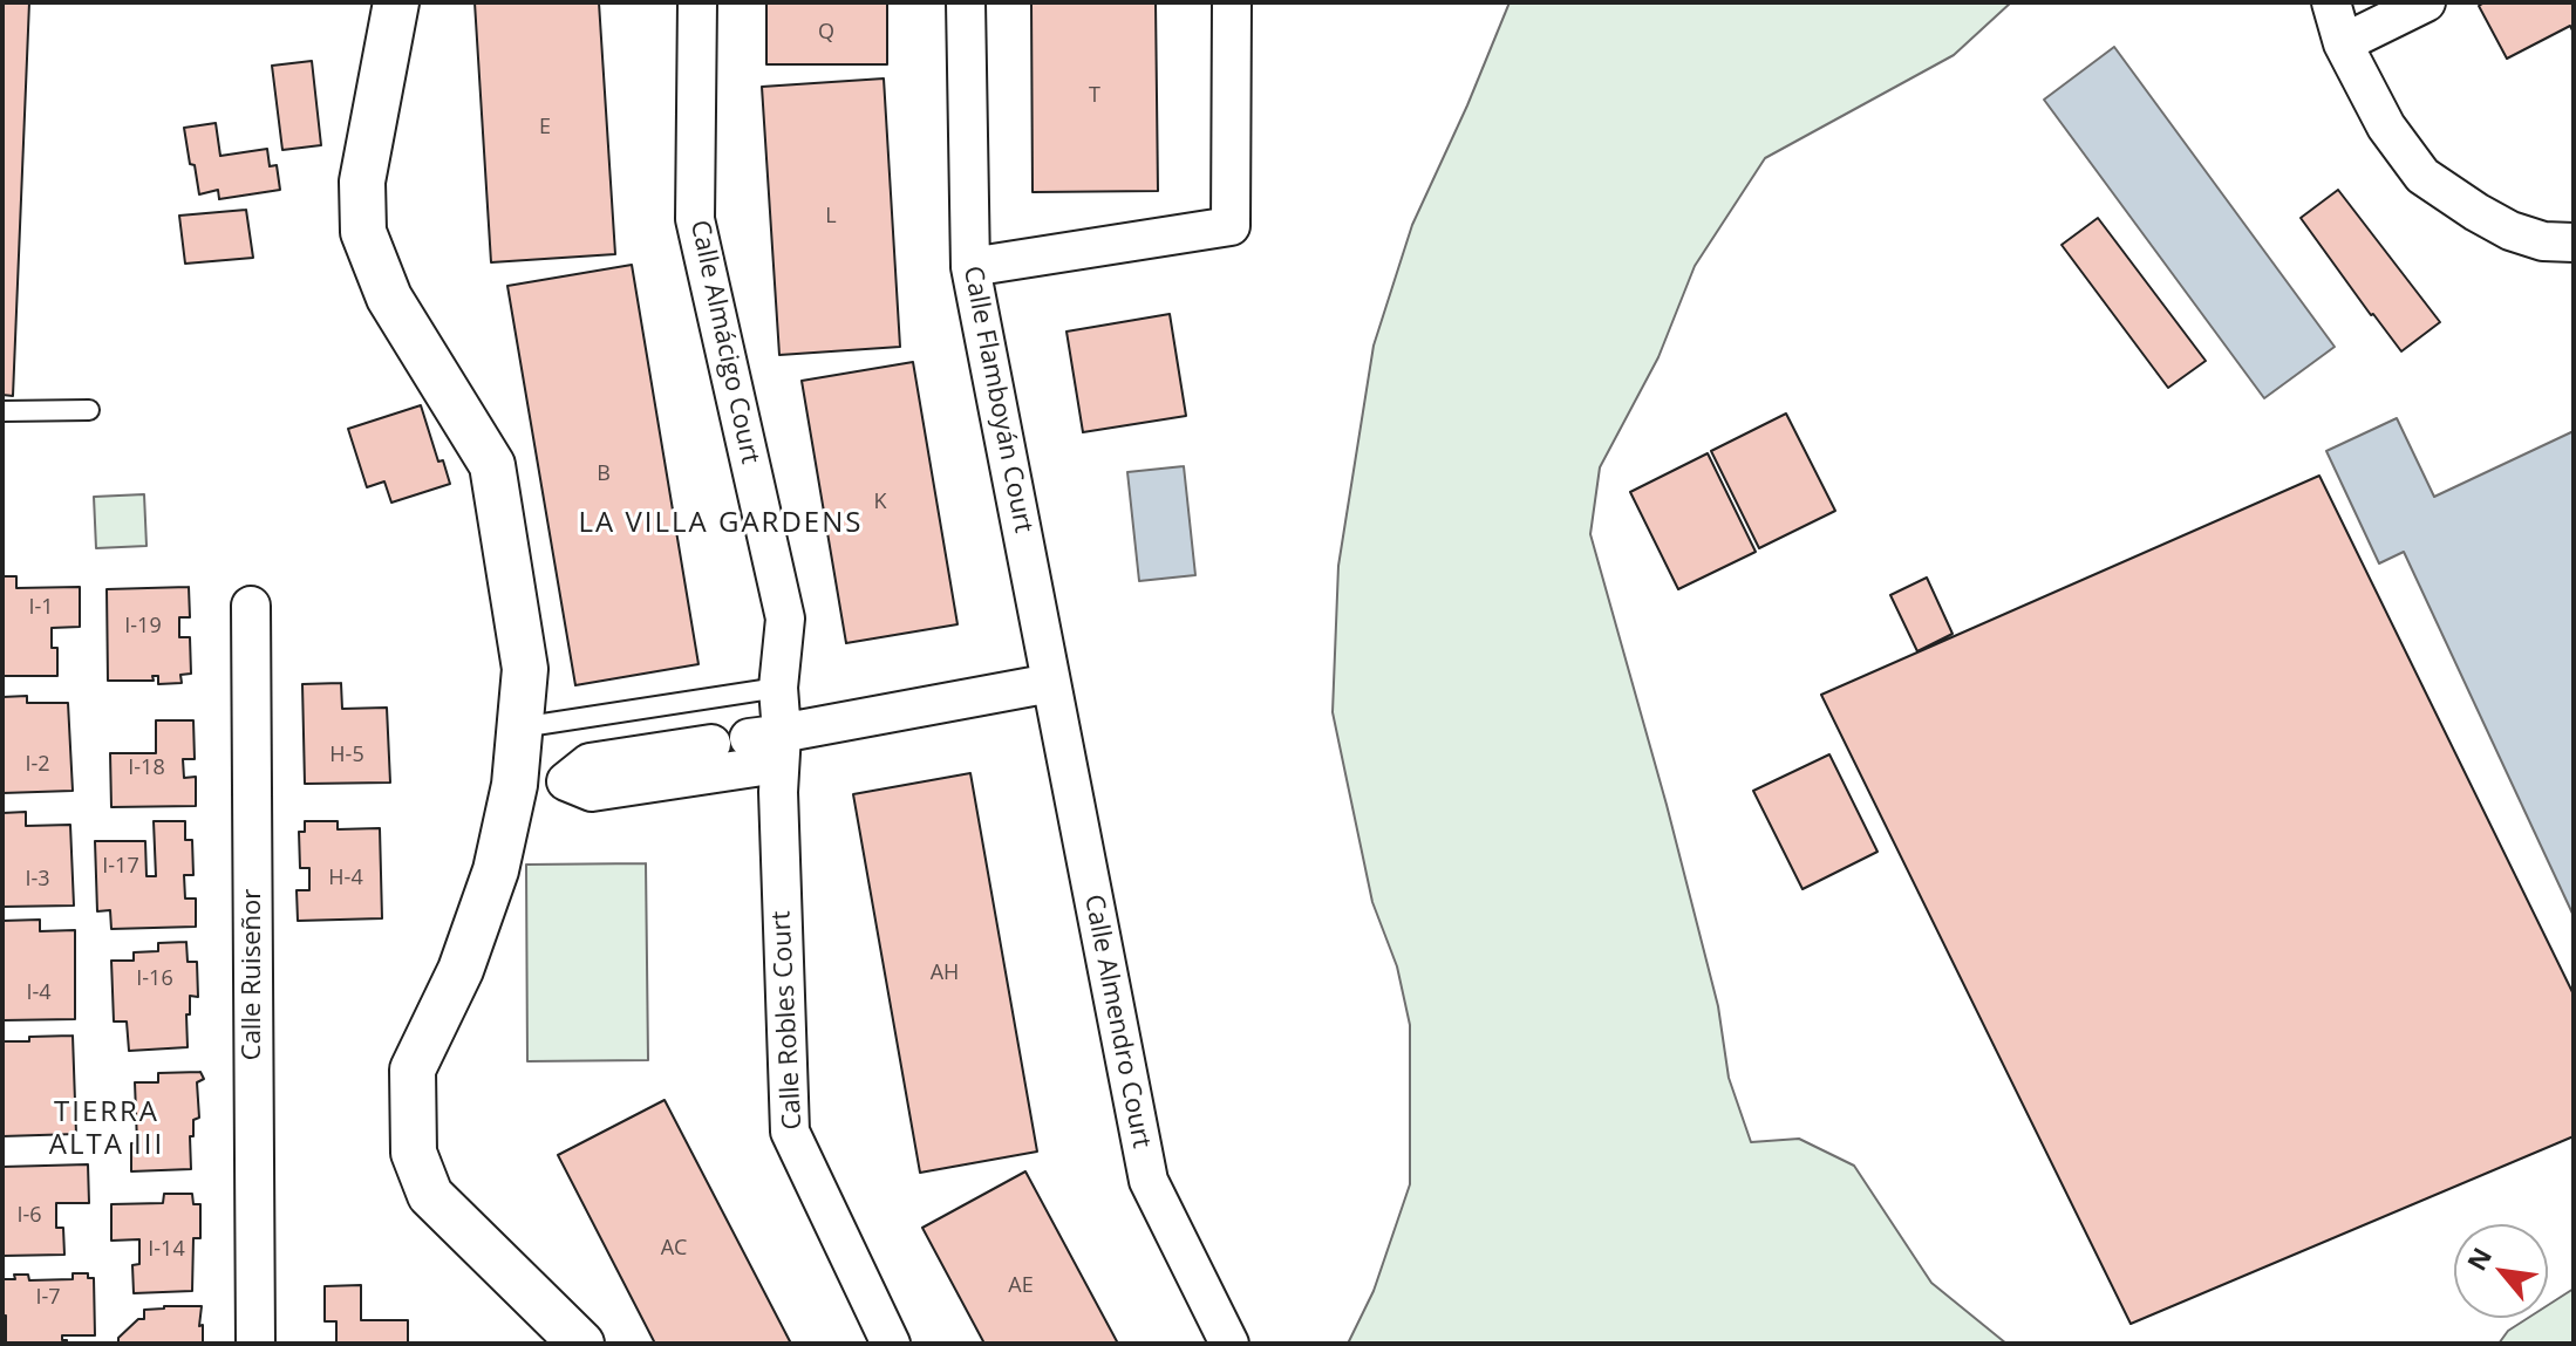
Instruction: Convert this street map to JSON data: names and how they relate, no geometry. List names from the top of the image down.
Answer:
{
  "streets": {
    "street": [
      "Calle Almácigo Court",
      "Calle Flamboyán Court",
      "Calle Ruiseñor",
      "Calle Robles Court",
      "Calle Almendro Court"
    ]
  },
  "crossings": [
    ["Calle Almácigo Court", "Calle Robles Court"],
    ["Calle Flamboyán Court", "Calle Almendro Court"]
  ],
  "districts": ["LA VILLA GARDENS", "TIERRA ALTA III"],
  "house_numbers": [
    "Q",
    "T",
    "E",
    "L",
    "B",
    "K",
    "I-1",
    "I-19",
    "H-5",
    "I-2",
    "I-18",
    "I-17",
    "H-4",
    "I-3",
    "AH",
    "I-16",
    "I-4",
    "I-6",
    "AC",
    "I-14",
    "AE",
    "I-7"
  ],
  "north": "top left"
}
